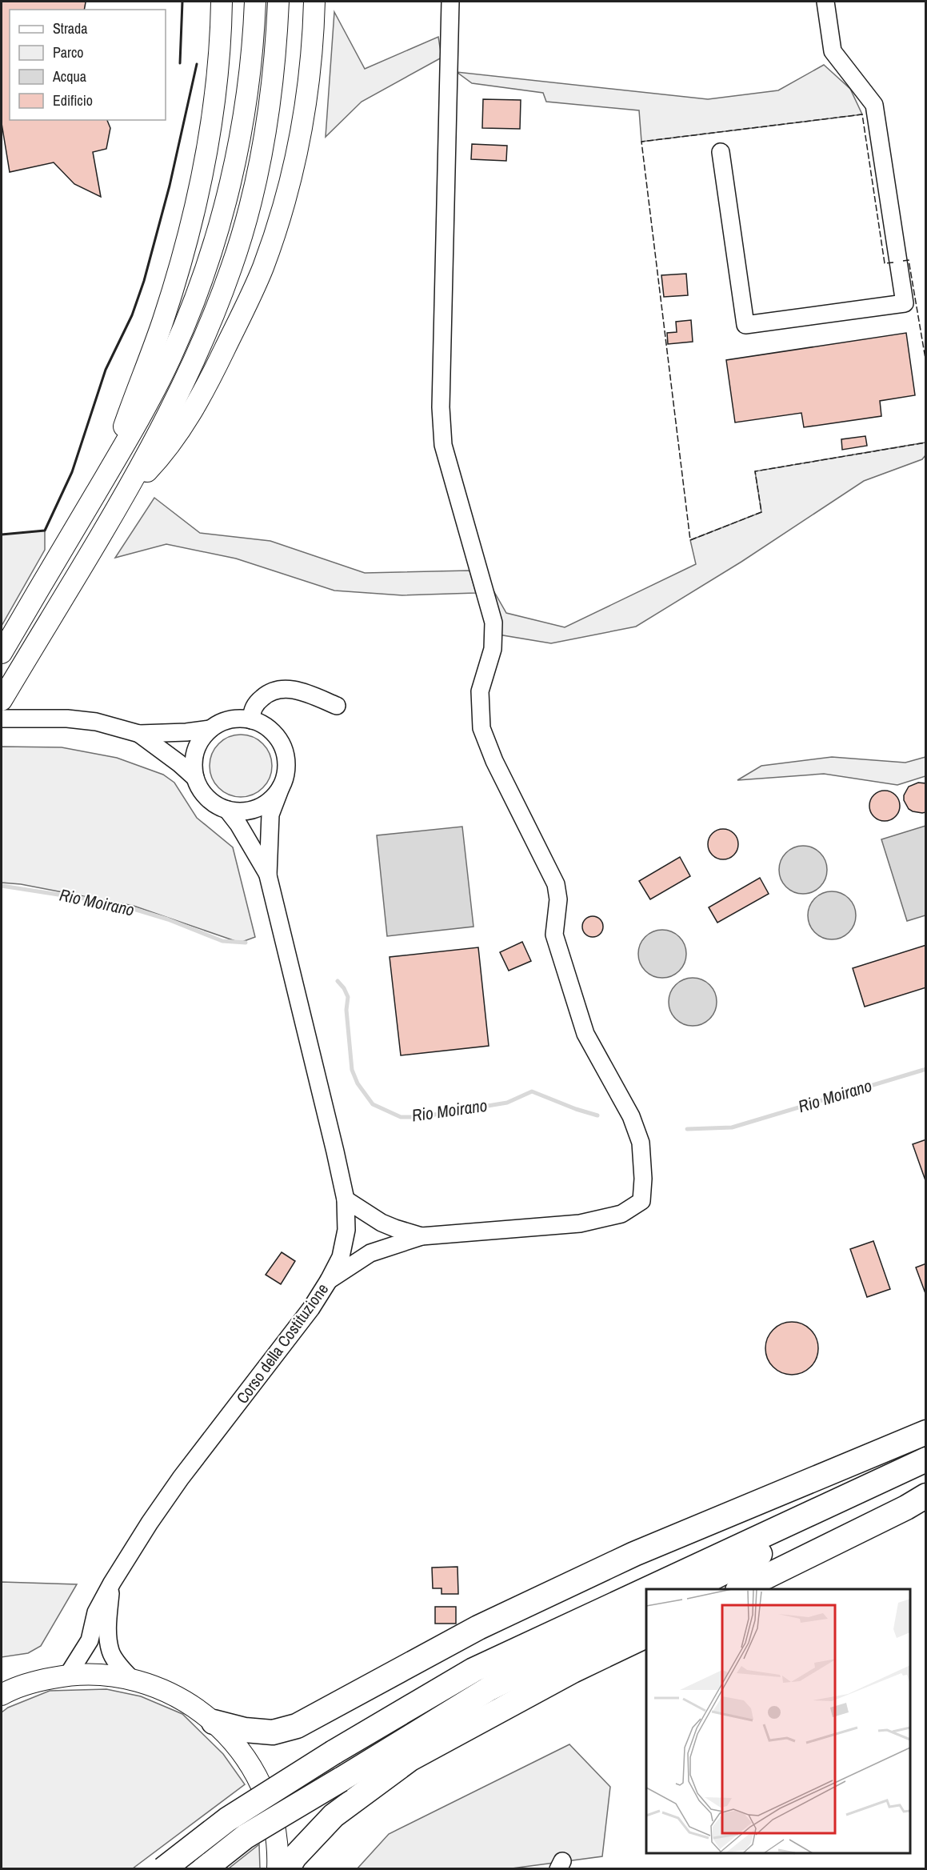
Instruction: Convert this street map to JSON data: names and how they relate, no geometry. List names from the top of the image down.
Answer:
{
  "streets": {
    "street": ["Corso della Costituzione"]
  },
  "water": ["Rio Moirano"],
  "legend": [
    "Strada",
    "Parco",
    "Acqua",
    "Edificio"
  ]
}
